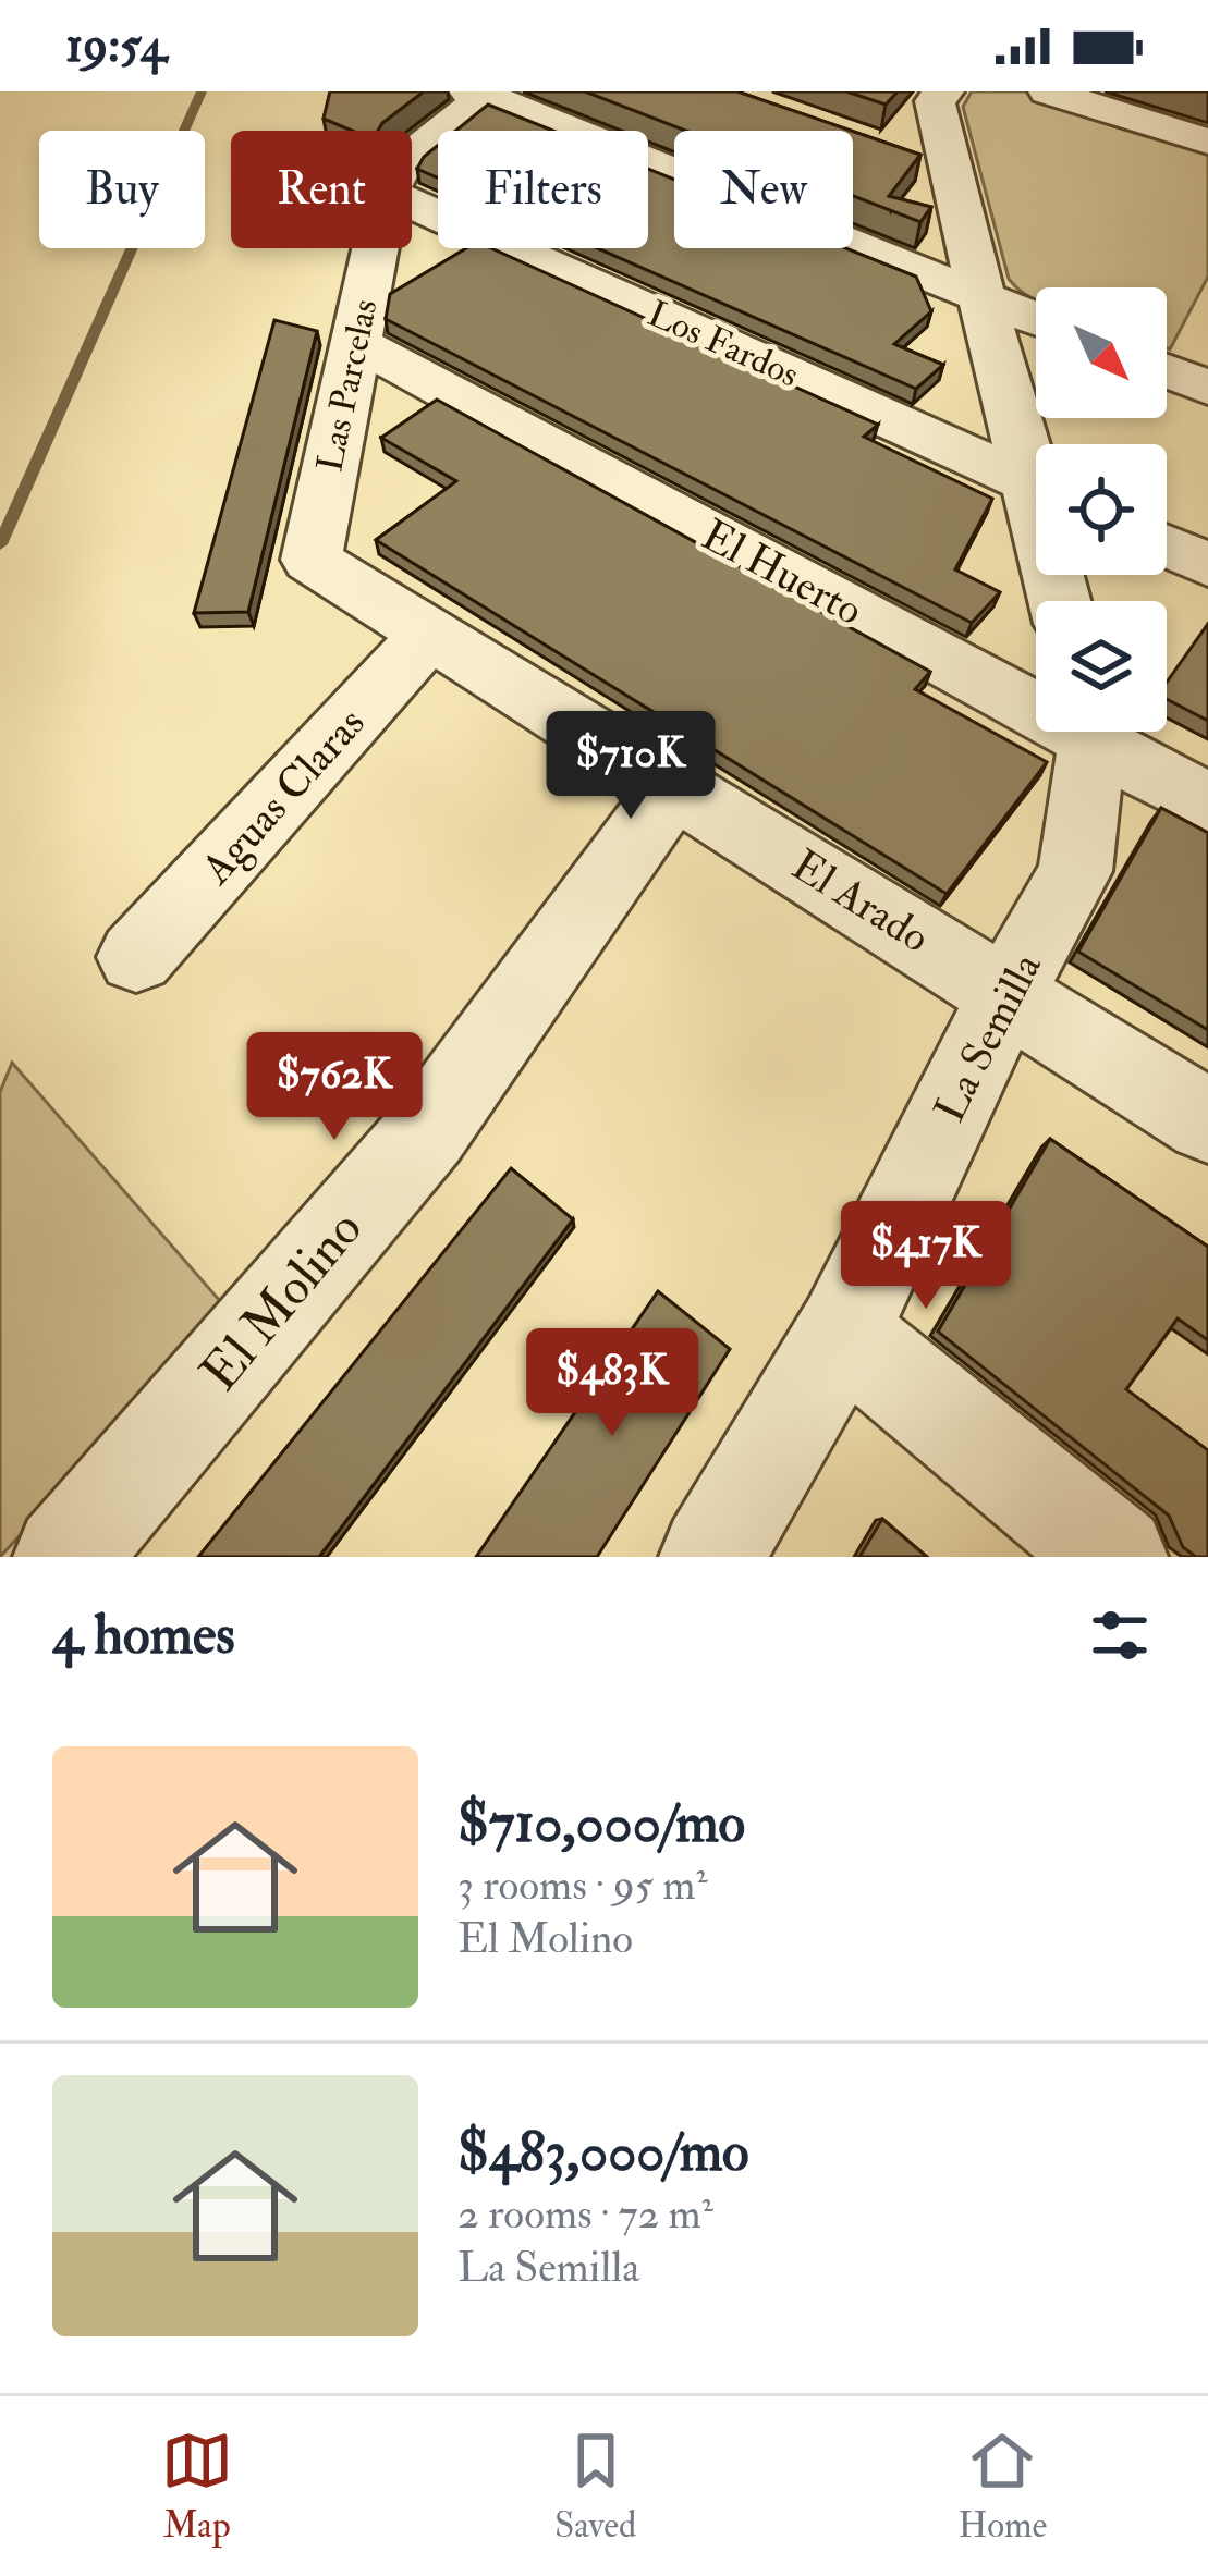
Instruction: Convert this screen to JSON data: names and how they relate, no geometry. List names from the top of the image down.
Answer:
{
  "streets": {
    "street": [
      "Los Fardos",
      "Las Parcelas",
      "El Huerto",
      "Aguas Claras",
      "El Arado",
      "La Semilla",
      "El Molino"
    ]
  },
  "crossings": [
    ["Las Parcelas", "El Huerto"],
    ["Las Parcelas", "El Arado"],
    ["Aguas Claras", "El Arado"],
    ["El Arado", "La Semilla"],
    ["El Arado", "El Molino"]
  ],
  "north": "bottom right",
  "page": {
    "status": "19:54",
    "chip": [
      "Buy",
      "Rent",
      "Filters",
      "New"
    ],
    "price": [
      "$710K",
      "$762K",
      "$417K",
      "$483K"
    ],
    "heading": "4 homes",
    "list": [
      {
        "name": "$710,000/mo",
        "note": "3 rooms · 95 m² · El Molino"
      },
      {
        "name": "$483,000/mo",
        "note": "2 rooms · 72 m² · La Semilla"
      }
    ],
    "tabs": ["Map", "Saved", "Home"]
  }
}
